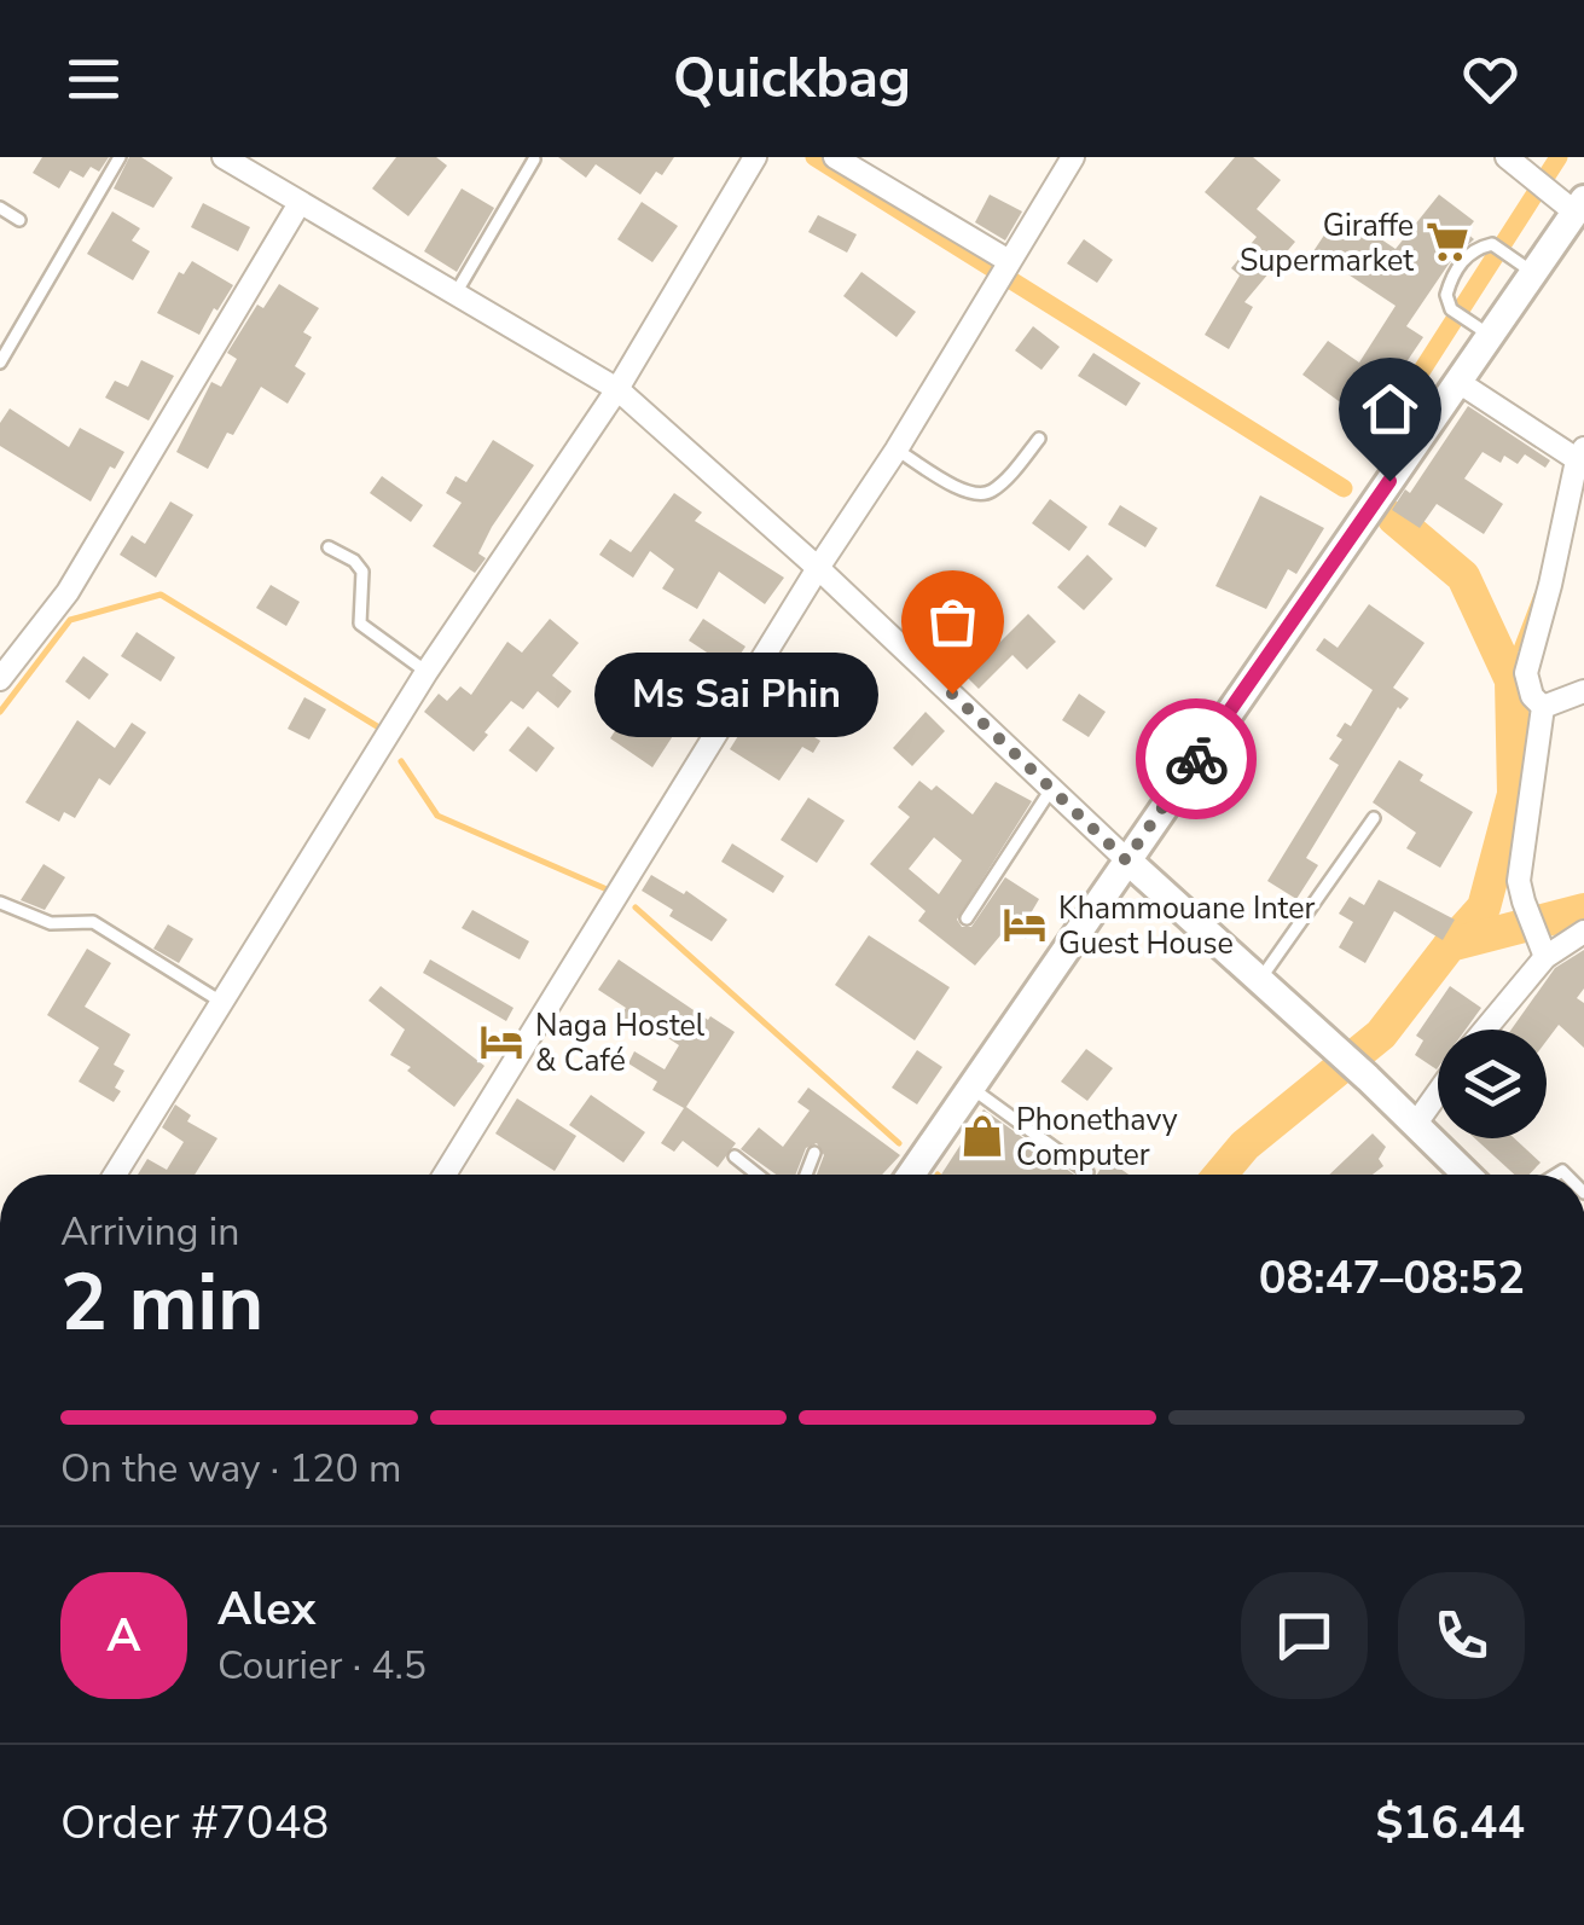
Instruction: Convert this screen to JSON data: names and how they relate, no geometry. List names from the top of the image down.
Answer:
{
  "places": {
    "supermarket": ["Giraffe Supermarket"],
    "other": ["Ms Sai Phin"],
    "hotel": ["Khammouane Inter Guest House", "Naga Hostel & Café"],
    "shop": ["Phonethavy Computer"]
  },
  "page": {
    "header": "Quickbag",
    "bubble": "Ms Sai Phin",
    "heading": ["2 min", "Arriving in", "08:47–08:52"],
    "panel": [
      "Alex",
      "Courier · 4.5",
      "Order #7048",
      "$16.44"
    ],
    "bar": "On the way · 120 m",
    "round": "A"
  }
}
